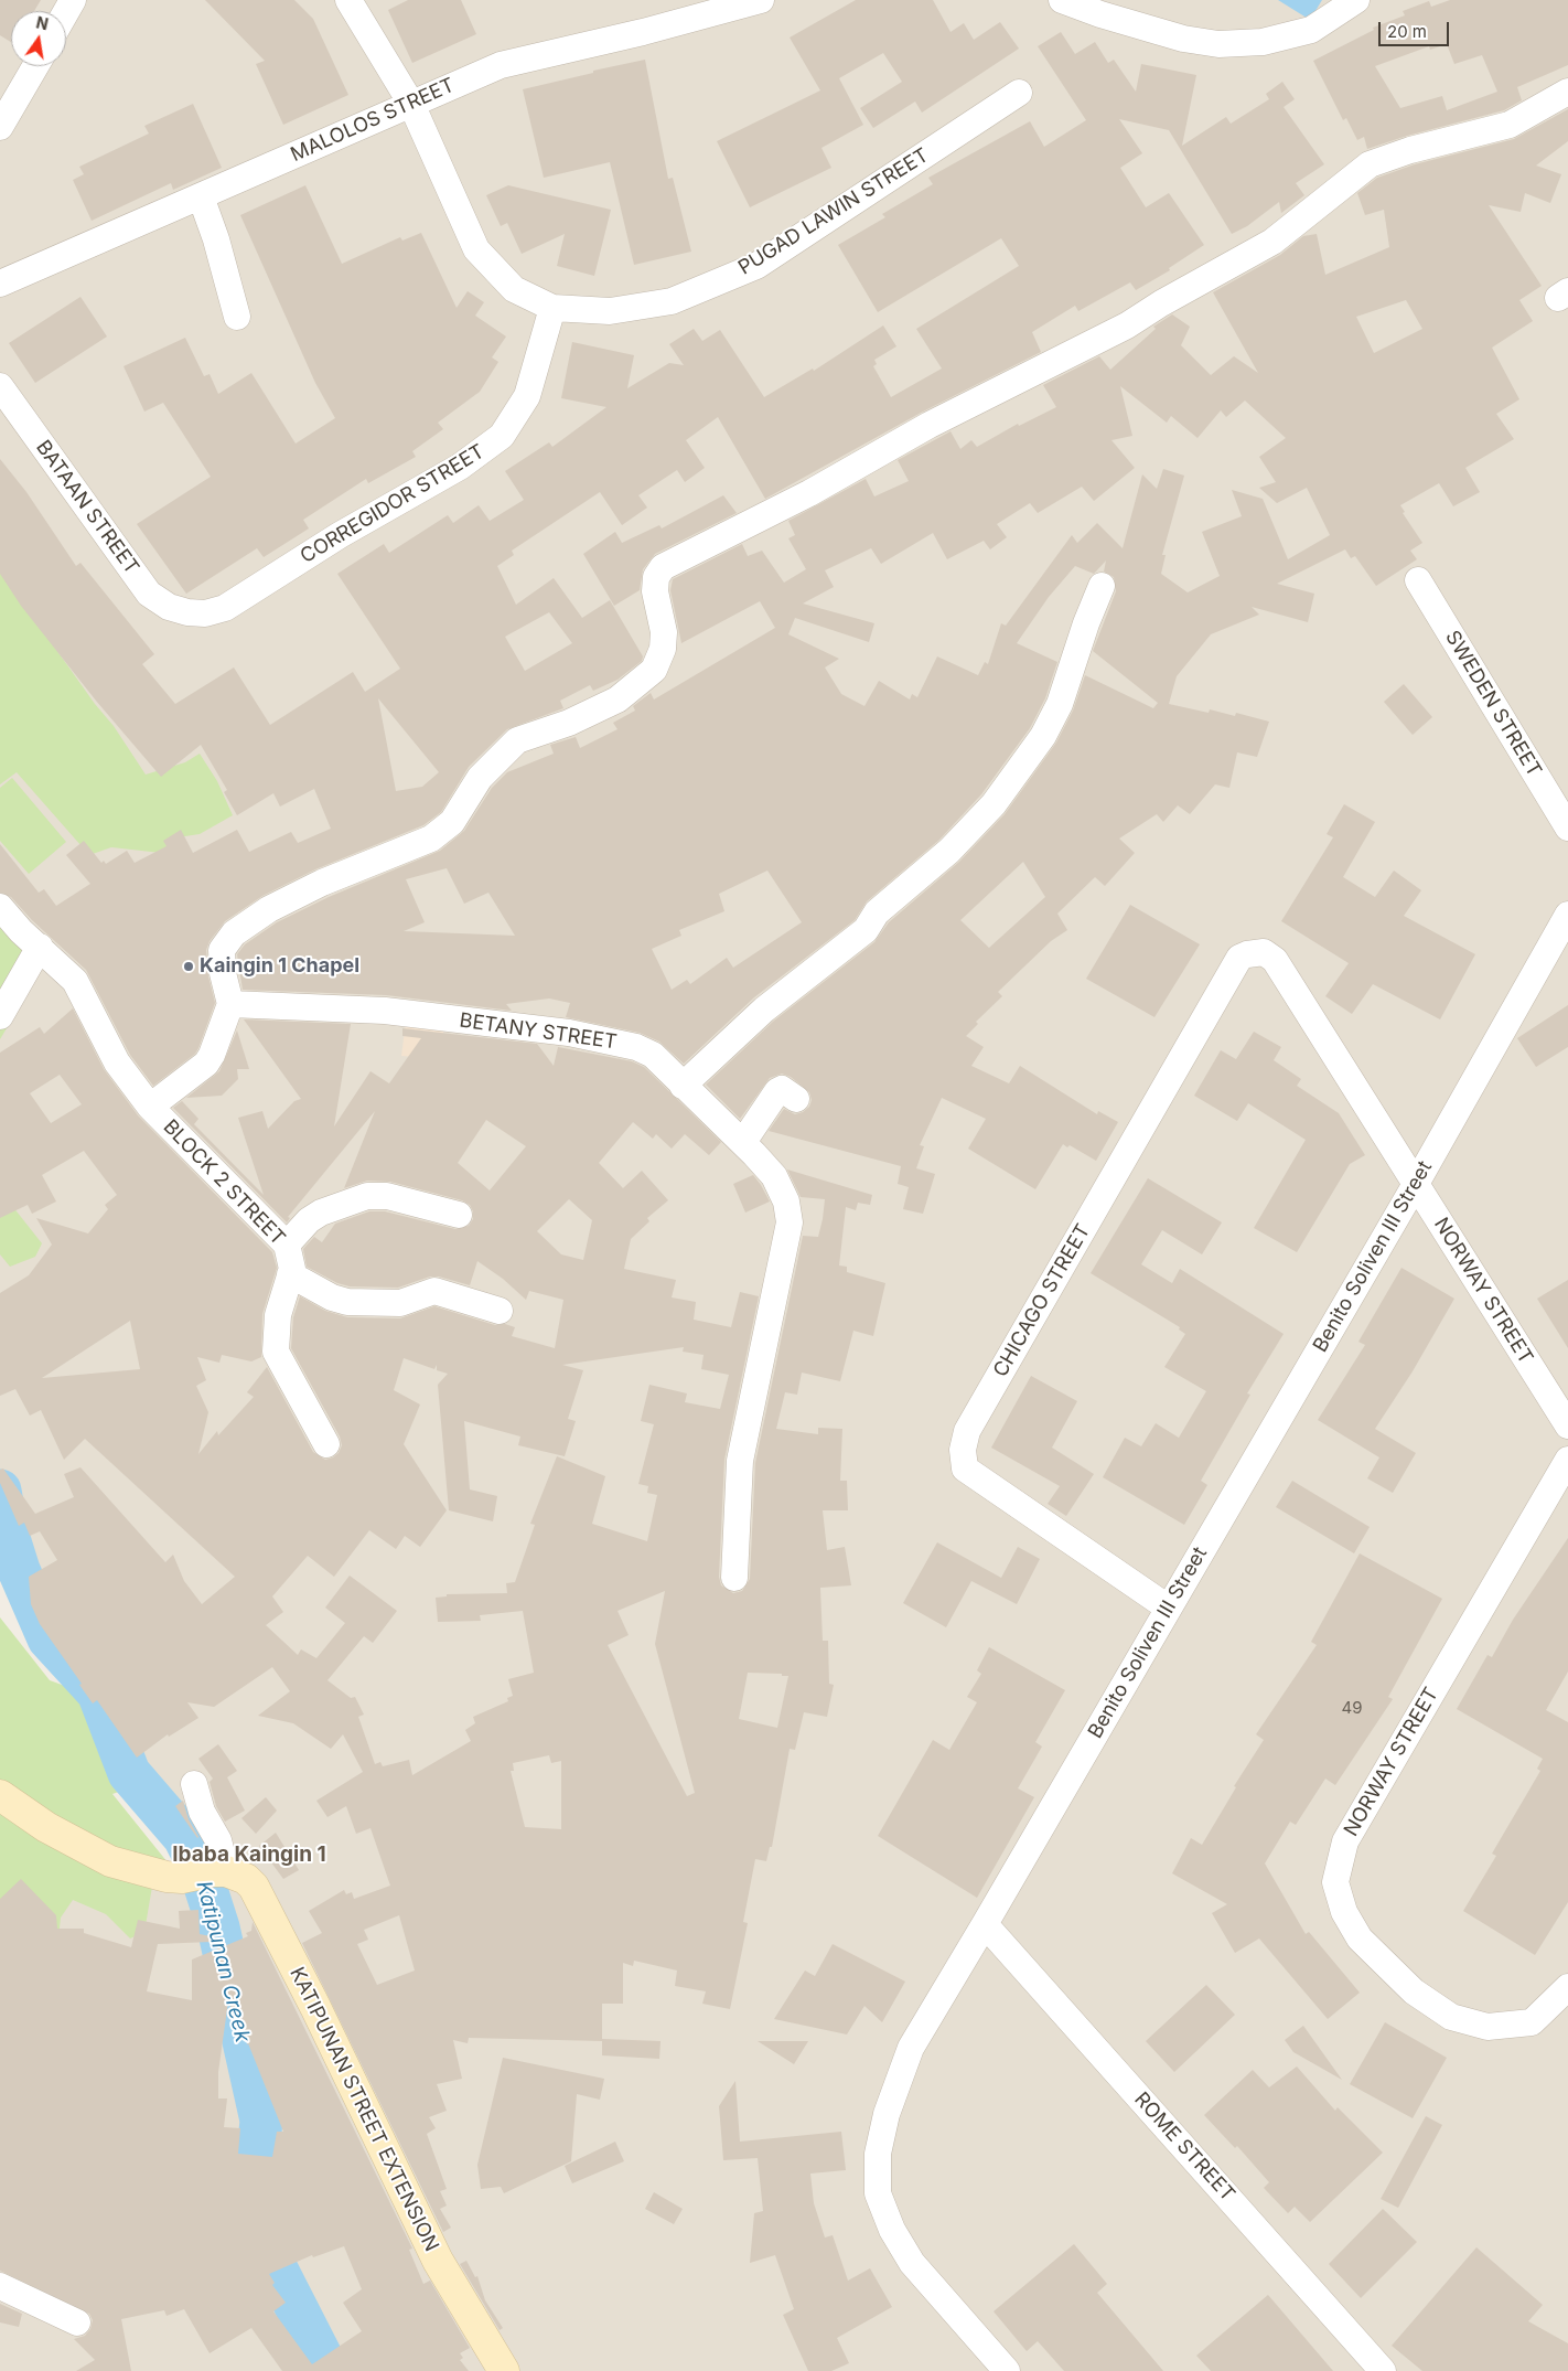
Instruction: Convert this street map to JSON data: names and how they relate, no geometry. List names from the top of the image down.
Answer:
{
  "streets": {
    "street": [
      "MALOLOS STREET",
      "PUGAD LAWIN STREET",
      "CORREGIDOR STREET",
      "BATAAN STREET",
      "SWEDEN STREET",
      "BETANY STREET",
      "BLOCK 2 STREET",
      "Benito Soliven Ⅲ Street",
      "NORWAY STREET",
      "CHICAGO STREET",
      "KATIPUNAN STREET EXTENSION",
      "ROME STREET"
    ]
  },
  "crossings": [
    ["MALOLOS STREET", "PUGAD LAWIN STREET"],
    ["PUGAD LAWIN STREET", "CORREGIDOR STREET"],
    ["CORREGIDOR STREET", "BATAAN STREET"],
    ["Benito Soliven Ⅲ Street", "NORWAY STREET"],
    ["Benito Soliven Ⅲ Street", "CHICAGO STREET"],
    ["Benito Soliven Ⅲ Street", "ROME STREET"],
    ["NORWAY STREET", "CHICAGO STREET"]
  ],
  "districts": ["Ibaba Kaingin 1"],
  "water": ["Katipunan Creek"],
  "places": ["Kaingin 1 Chapel"],
  "house_numbers": ["49"],
  "scale_bar": "20 m",
  "north": "top"
}
